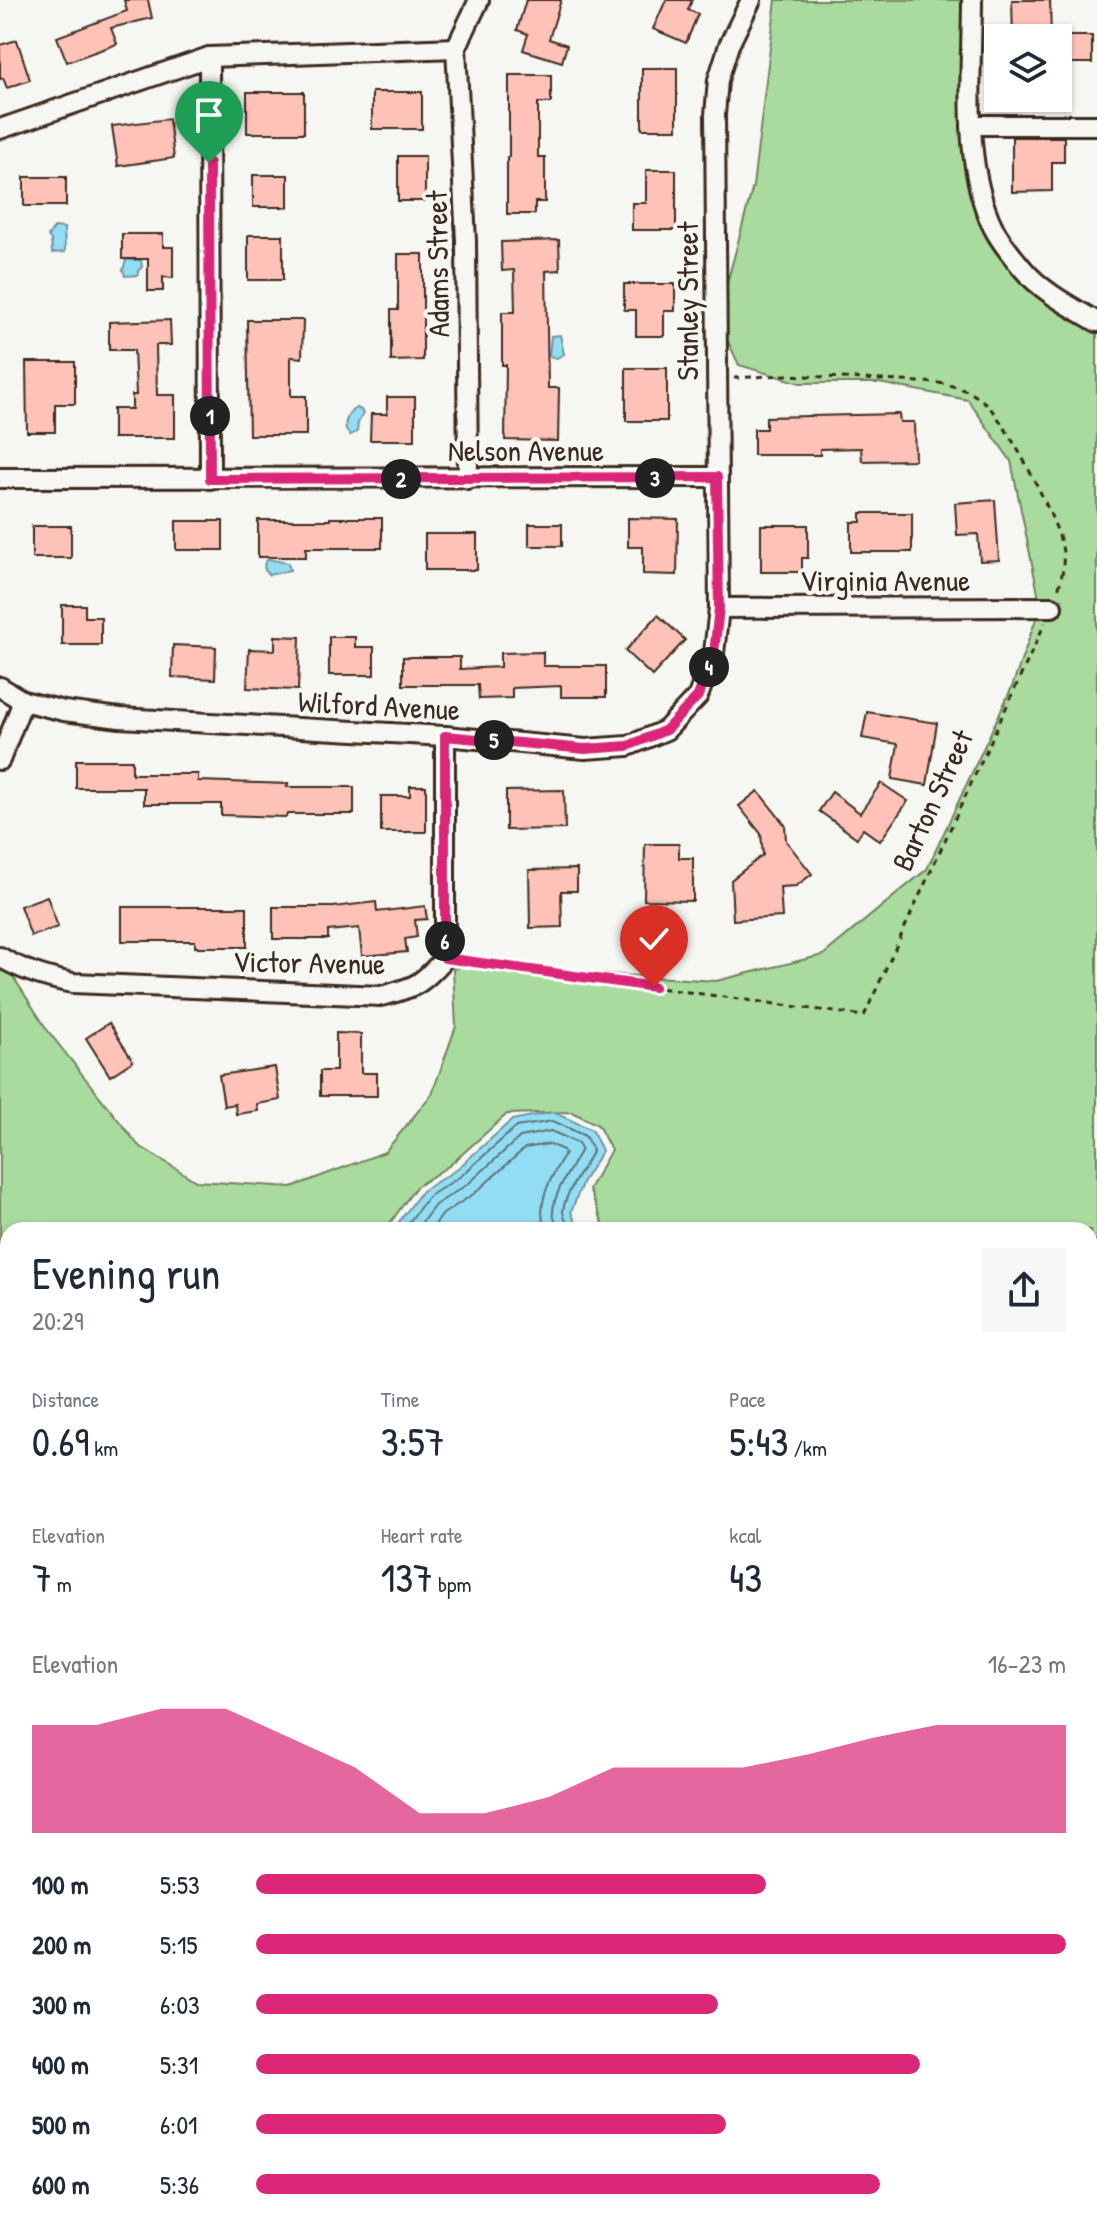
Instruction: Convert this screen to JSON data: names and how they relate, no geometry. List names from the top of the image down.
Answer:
{
  "streets": {
    "street": [
      "Adams Street",
      "Stanley Street",
      "Nelson Avenue",
      "Virginia Avenue",
      "Wilford Avenue",
      "Victor Avenue"
    ],
    "path": ["Barton Street"]
  },
  "crossings": [
    ["Adams Street", "Nelson Avenue"],
    ["Stanley Street", "Nelson Avenue"],
    ["Stanley Street", "Virginia Avenue"],
    ["Stanley Street", "Wilford Avenue"],
    ["Virginia Avenue", "Wilford Avenue"],
    ["Virginia Avenue", "Barton Street"],
    ["Barton Street", "Victor Avenue"]
  ],
  "page": {
    "pins": [
      "1",
      "3",
      "2",
      "4",
      "5",
      "6"
    ],
    "heading": ["Evening run", "20:29"],
    "stats": [
      ["Distance", "0.69 km"],
      ["Time", "3:57"],
      ["Pace", "5:43 /km"],
      ["Elevation", "7 m"],
      ["Heart rate", "137 bpm"],
      ["kcal", "43"]
    ],
    "chart": ["Elevation", "16–23 m"],
    "list": [
      {
        "name": "100 m",
        "note": "5:53"
      },
      {
        "name": "200 m",
        "note": "5:15"
      },
      {
        "name": "300 m",
        "note": "6:03"
      },
      {
        "name": "400 m",
        "note": "5:31"
      },
      {
        "name": "500 m",
        "note": "6:01"
      },
      {
        "name": "600 m",
        "note": "5:36"
      }
    ]
  }
}
